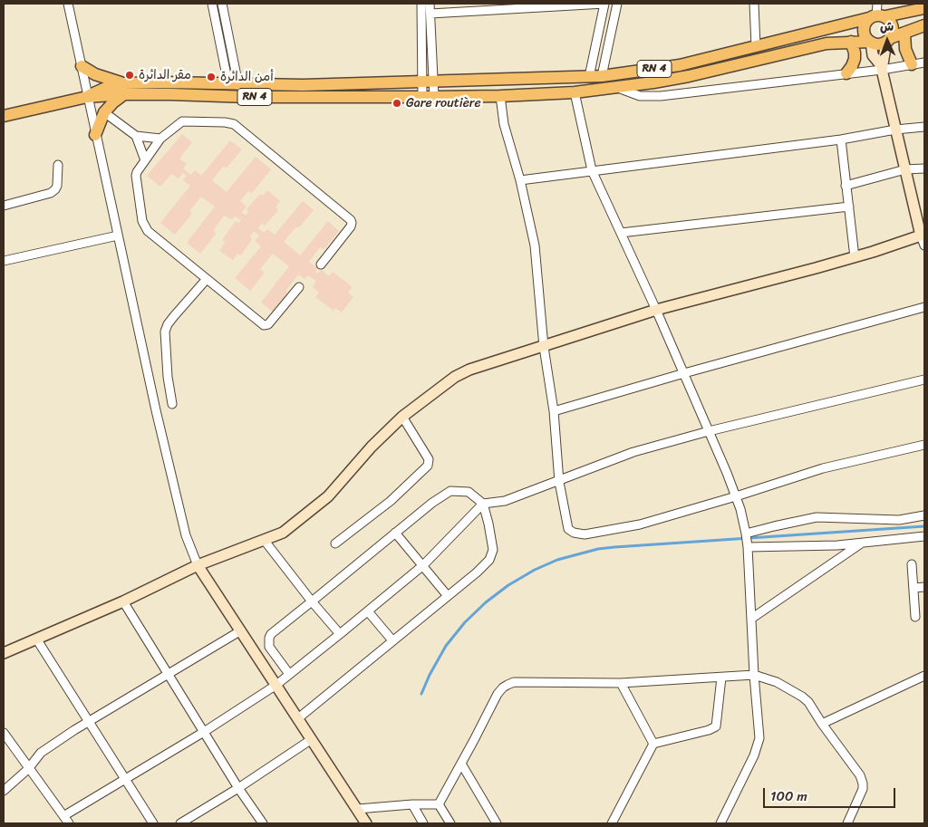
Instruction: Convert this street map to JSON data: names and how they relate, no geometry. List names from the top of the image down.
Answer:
{
  "streets": {
    "main road": ["RN 4"]
  },
  "places": ["مقر الدائرة", "أمن الدائرة", "Gare routière"],
  "scale_bar": "100 m",
  "north": "top"
}
